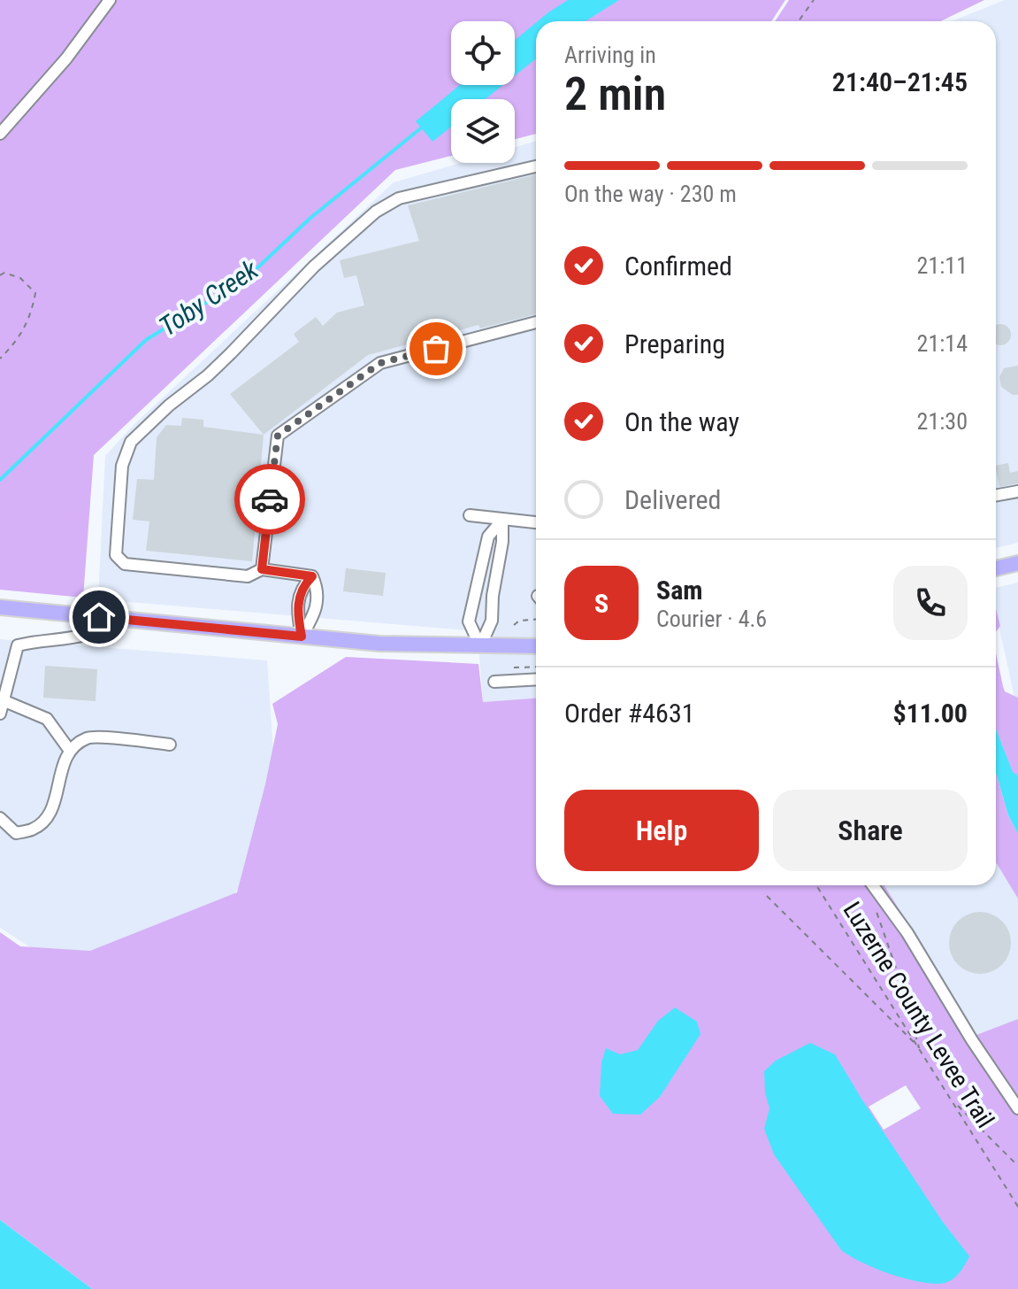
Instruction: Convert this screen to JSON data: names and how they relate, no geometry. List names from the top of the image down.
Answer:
{
  "streets": {
    "path": ["Luzerne County Levee Trail"]
  },
  "water": ["Toby Creek"],
  "page": {
    "heading": ["2 min", "Arriving in", "21:40–21:45"],
    "panel": [
      "Sam",
      "Courier · 4.6",
      "Order #4631",
      "$11.00"
    ],
    "bar": "On the way · 230 m",
    "list": [
      ["Confirmed", "21:11"],
      ["Preparing", "21:14"],
      ["On the way", "21:30"],
      "Delivered"
    ],
    "round": "S",
    "buttons": ["Help", "Share"]
  }
}
